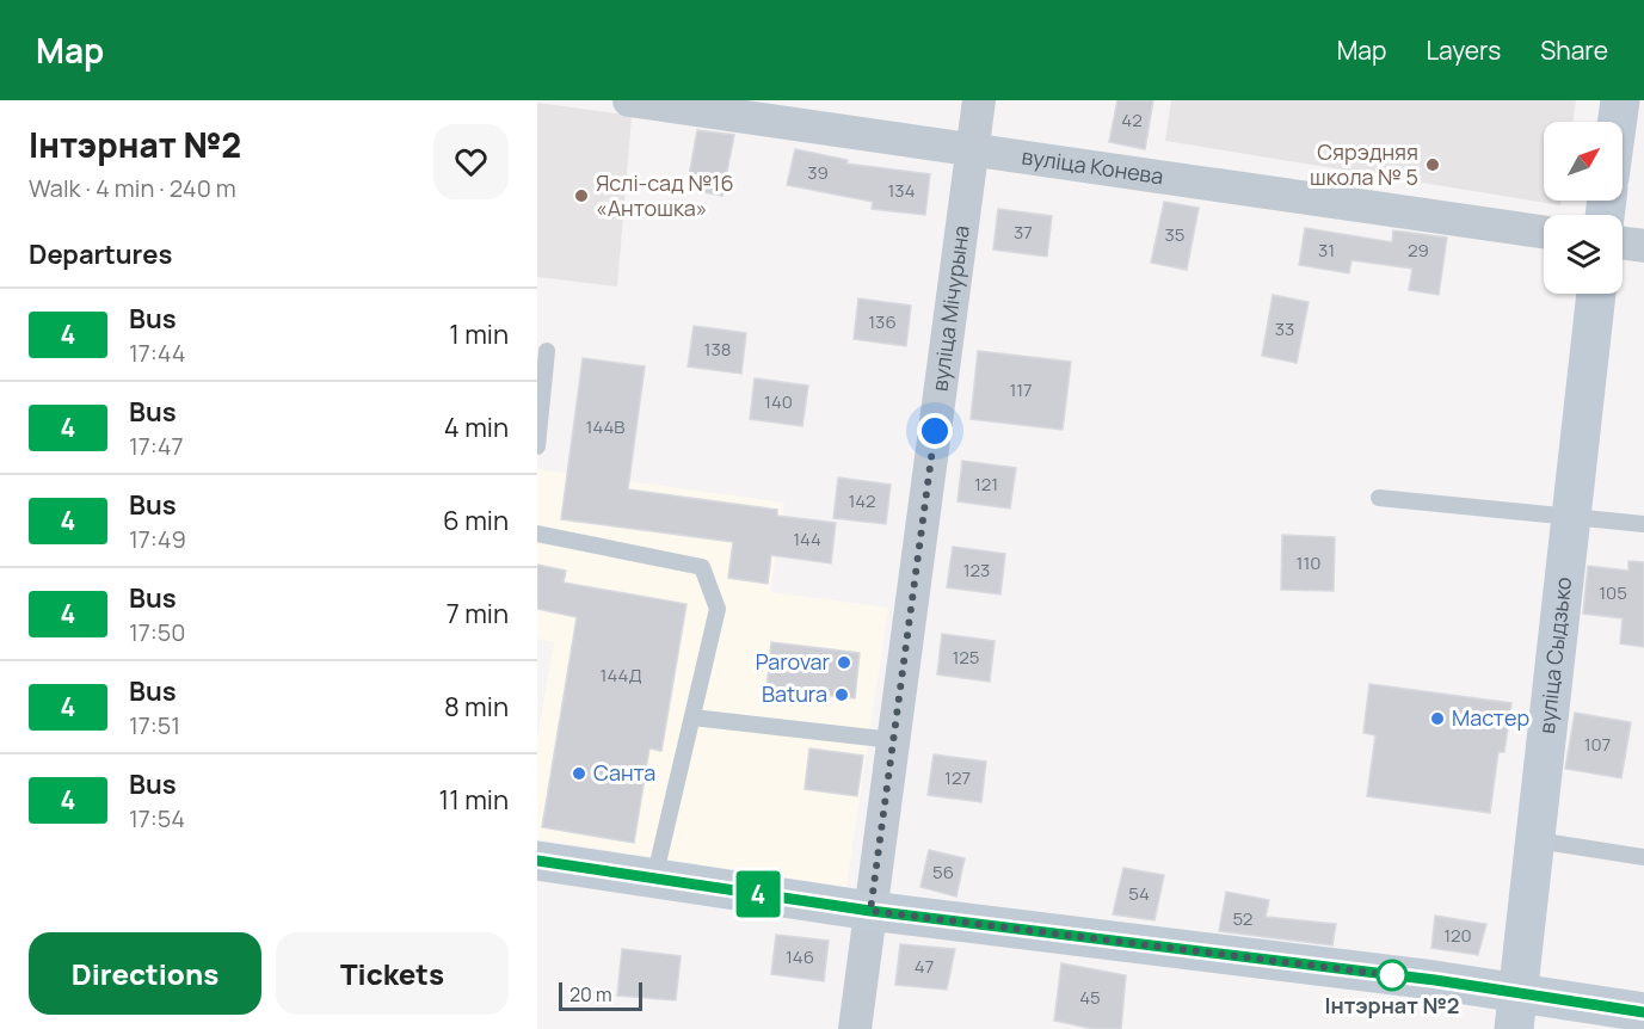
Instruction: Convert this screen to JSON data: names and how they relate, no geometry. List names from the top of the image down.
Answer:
{
  "streets": {
    "street": ["вуліца Конева", "вуліца Мічурына", "вуліца Сыдзько"]
  },
  "crossings": [
    ["вуліца Конева", "вуліца Мічурына"]
  ],
  "places": [
    "Сярэдняя школа № 5",
    "Яслі-сад №16 «Антошка»",
    "Parovar",
    "Batura",
    "Мастер",
    "Санта",
    "Інтэрнат №2"
  ],
  "lines": ["bus line 4"],
  "house_numbers": [
    "42",
    "39",
    "134",
    "37",
    "35",
    "31",
    "29",
    "136",
    "33",
    "138",
    "117",
    "140",
    "144В",
    "121",
    "142",
    "144",
    "110",
    "123",
    "105",
    "125",
    "144Д",
    "107",
    "127",
    "56",
    "54",
    "52",
    "120",
    "146",
    "47",
    "45"
  ],
  "scale_bar": "20 m",
  "north": "top right",
  "page": {
    "header": "Map",
    "nav": ["Map", "Layers", "Share"],
    "heading": [
      ["Інтэрнат №2", "Walk · 4 min · 240 m"],
      "Departures"
    ],
    "on_map": "4",
    "list": [
      {
        "mark": "4",
        "name": "Bus",
        "note": "17:44",
        "value": "1 min"
      },
      {
        "mark": "4",
        "name": "Bus",
        "note": "17:47",
        "value": "4 min"
      },
      {
        "mark": "4",
        "name": "Bus",
        "note": "17:49",
        "value": "6 min"
      },
      {
        "mark": "4",
        "name": "Bus",
        "note": "17:50",
        "value": "7 min"
      },
      {
        "mark": "4",
        "name": "Bus",
        "note": "17:51",
        "value": "8 min"
      },
      {
        "mark": "4",
        "name": "Bus",
        "note": "17:54",
        "value": "11 min"
      }
    ],
    "buttons": ["Directions", "Tickets"],
    "scale": "20 m"
  }
}
